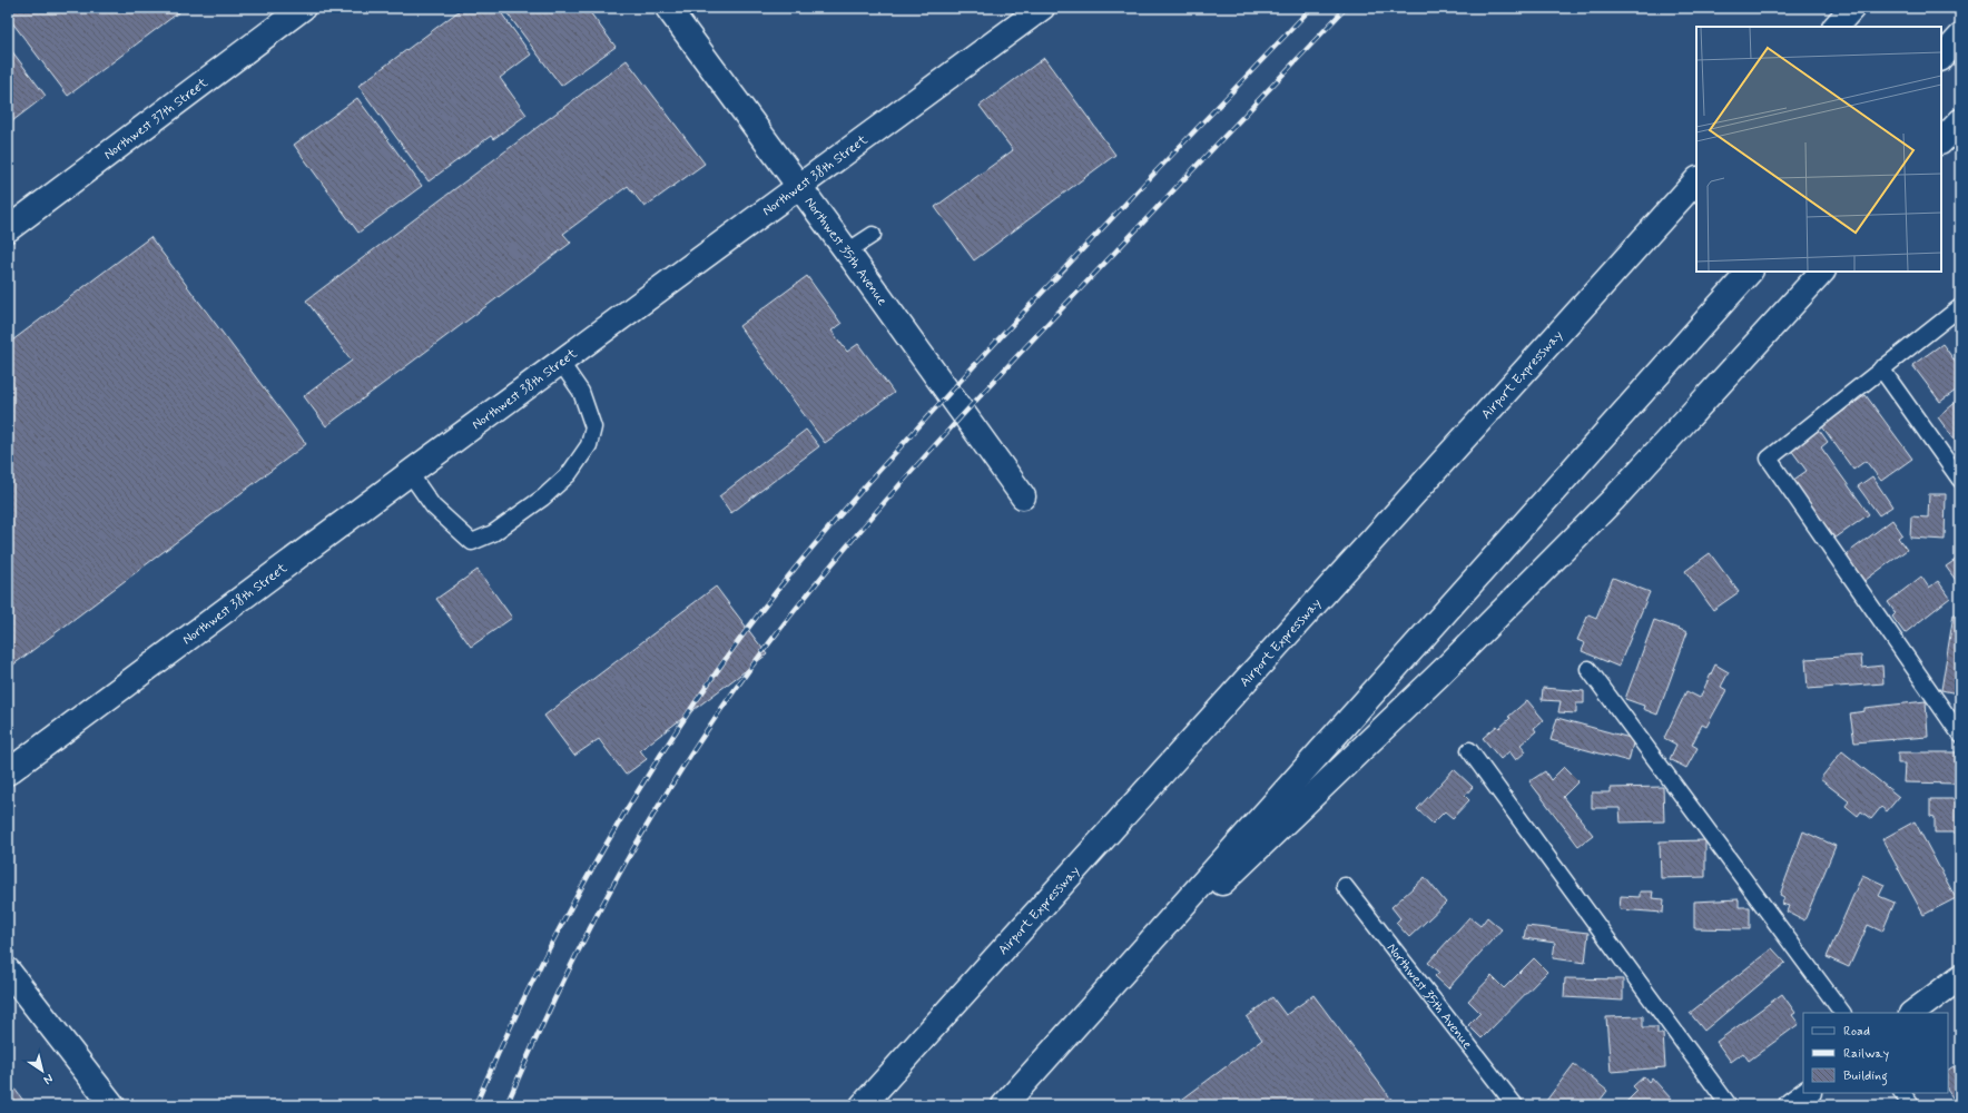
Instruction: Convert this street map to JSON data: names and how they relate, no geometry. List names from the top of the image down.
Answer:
{
  "streets": {
    "main road": [
      "Northwest 37th Street",
      "Northwest 38th Street",
      "Northwest 35th Avenue",
      "Airport Expressway"
    ]
  },
  "crossings": [
    ["Northwest 38th Street", "Northwest 35th Avenue"]
  ],
  "legend": ["Road", "Railway", "Building"],
  "north": "bottom right"
}
